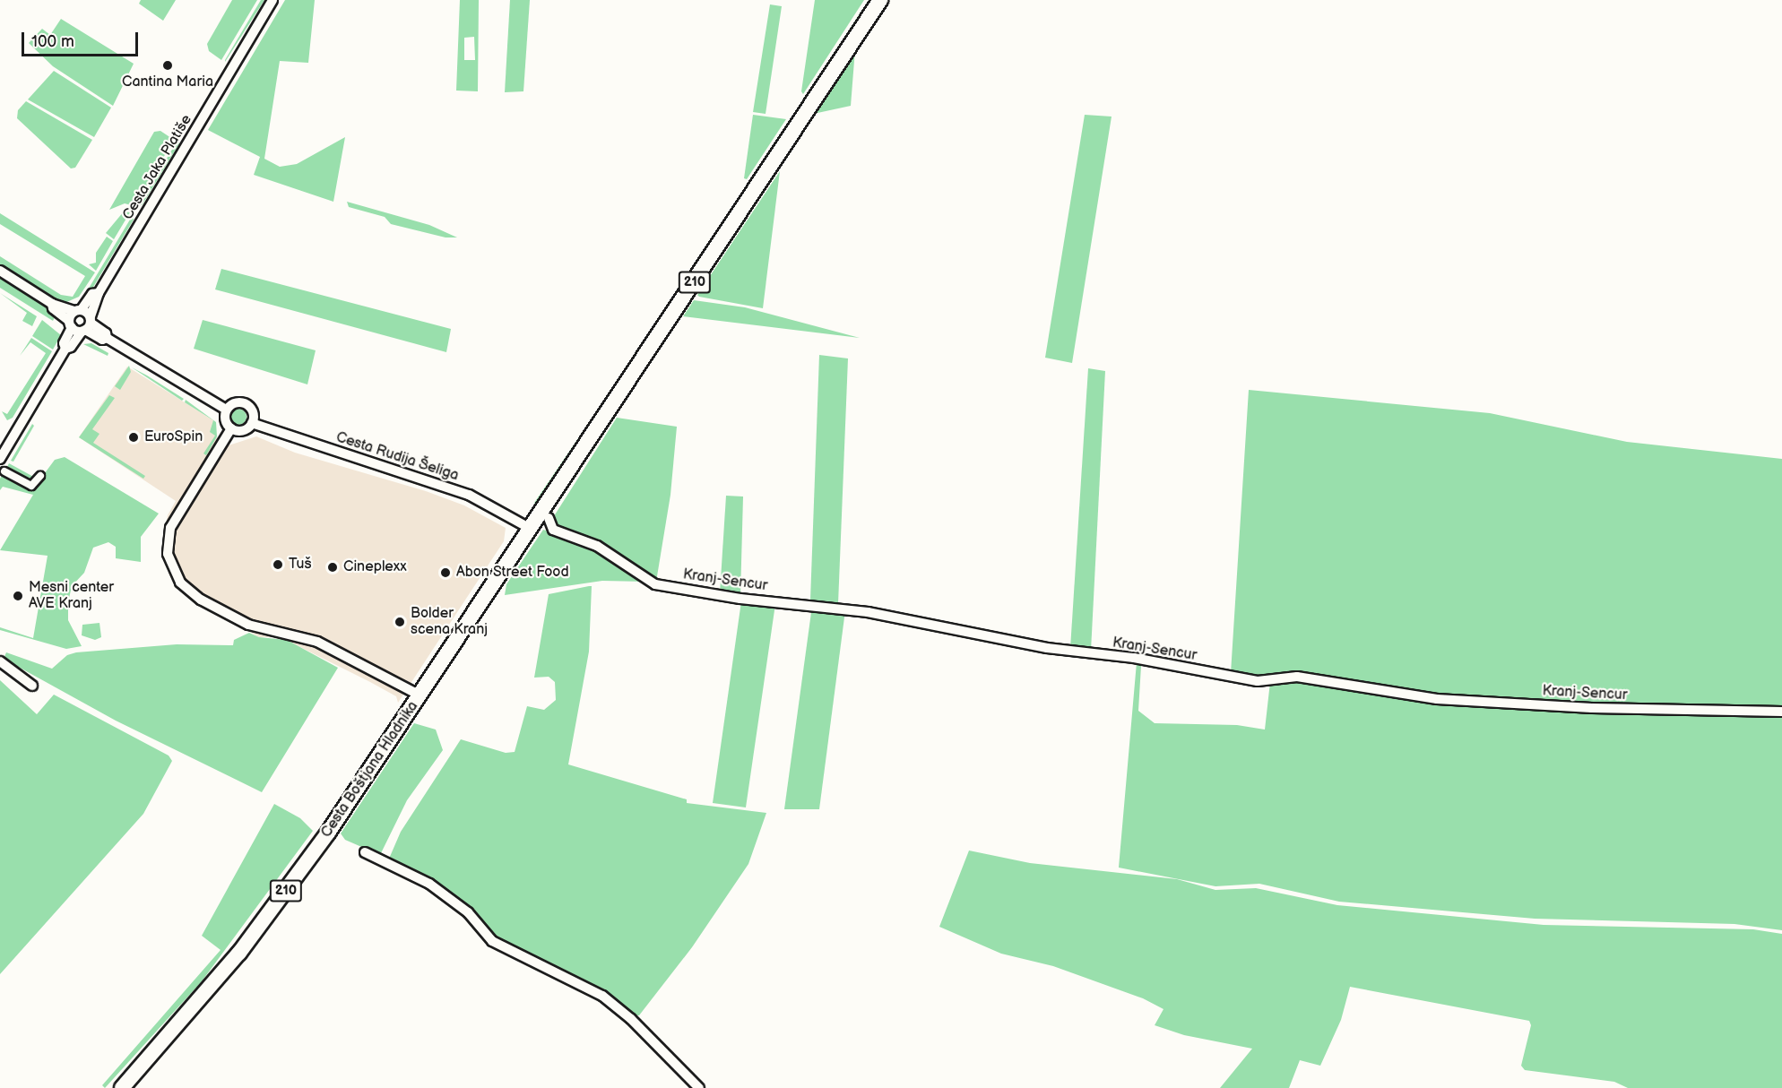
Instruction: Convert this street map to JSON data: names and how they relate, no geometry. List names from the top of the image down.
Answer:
{
  "streets": {
    "main road": ["210", "Cesta Boštjana Hladnika"],
    "street": ["Cesta Jaka Platiše", "Cesta Rudija Šeliga", "Kranj-Sencur"]
  },
  "crossings": [
    ["Cesta Rudija Šeliga", "Cesta Boštjana Hladnika"]
  ],
  "places": [
    "Cantina Maria",
    "EuroSpin",
    "Tuš",
    "Cineplexx",
    "Abon Street Food",
    "Mesni center AVE Kranj",
    "Bolder scena Kranj"
  ],
  "scale_bar": "100 m"
}
